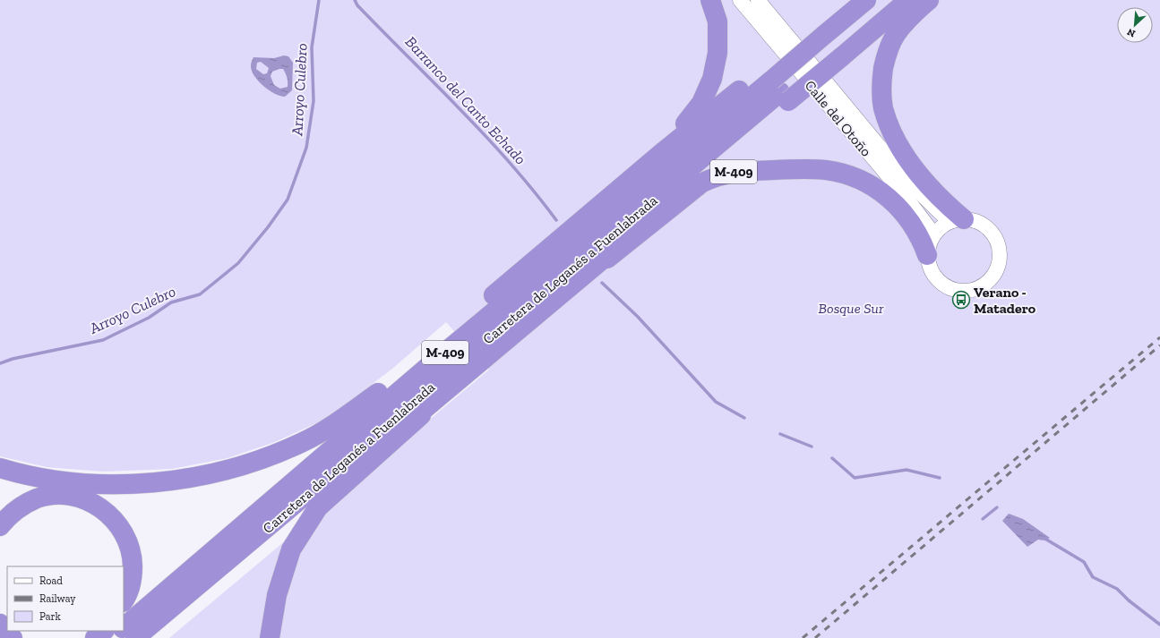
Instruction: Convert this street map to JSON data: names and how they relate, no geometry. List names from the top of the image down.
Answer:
{
  "streets": {
    "highway": ["M-409", "Carretera de Leganés a Fuenlabrada"],
    "street": ["Calle del Otoño"]
  },
  "crossings": [
    ["Calle del Otoño", "M-409"],
    ["M-409", "Carretera de Leganés a Fuenlabrada"]
  ],
  "water": ["Arroyo Culebro", "Barranco del Canto Echado"],
  "parks": ["Bosque Sur"],
  "places": {
    "bus stop": ["Verano - Matadero"]
  },
  "legend": ["Road", "Railway", "Park"],
  "north": "bottom left"
}
